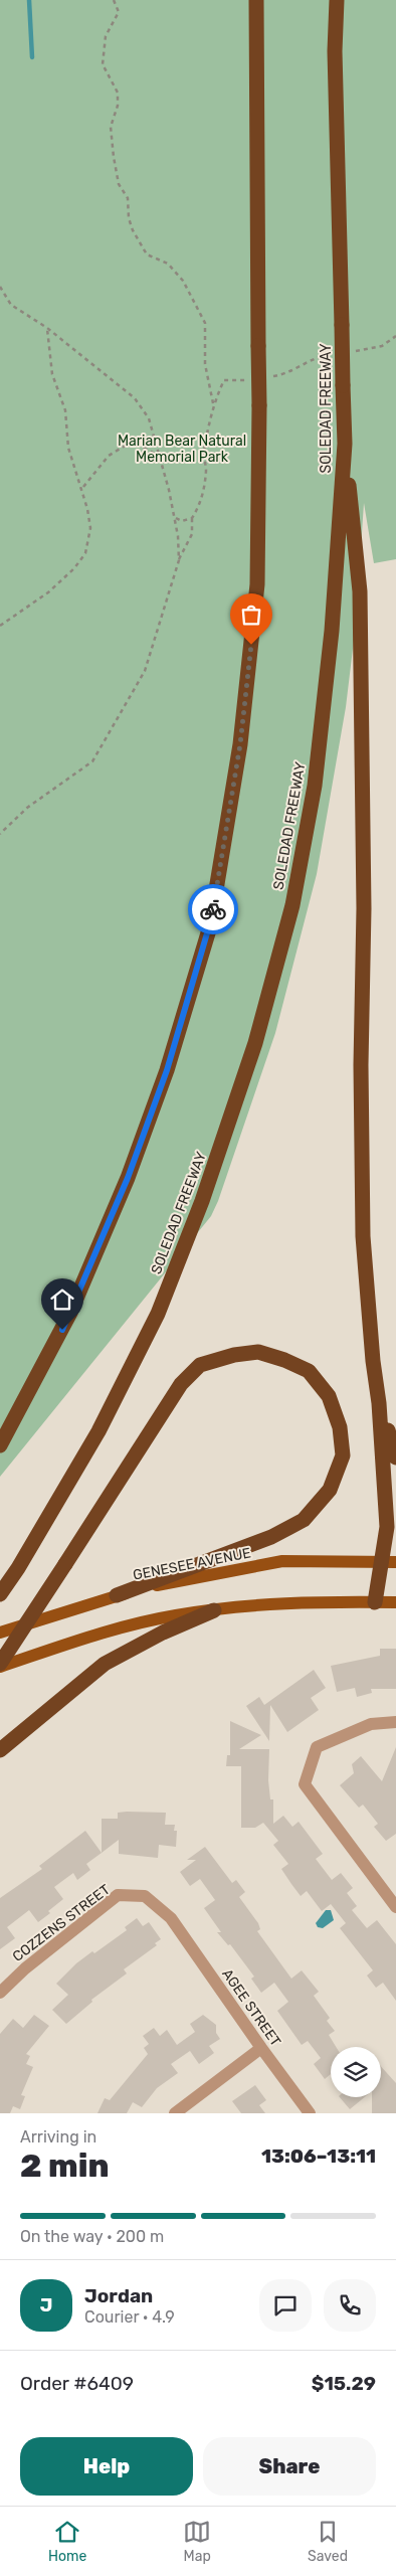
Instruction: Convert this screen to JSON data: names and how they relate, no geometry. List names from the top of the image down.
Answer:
{
  "streets": {
    "highway": ["SOLEDAD FREEWAY"],
    "main road": ["GENESEE AVENUE"],
    "street": ["COZZENS STREET", "AGEE STREET"]
  },
  "crossings": [
    ["COZZENS STREET", "AGEE STREET"]
  ],
  "parks": ["Marian Bear Natural Memorial Park"],
  "page": {
    "heading": ["2 min", "Arriving in", "13:06–13:11"],
    "panel": [
      "Jordan",
      "Courier · 4.9",
      "Order #6409",
      "$15.29"
    ],
    "bar": "On the way · 200 m",
    "round": "J",
    "buttons": ["Help", "Share"],
    "tabs": ["Home", "Map", "Saved"]
  }
}
